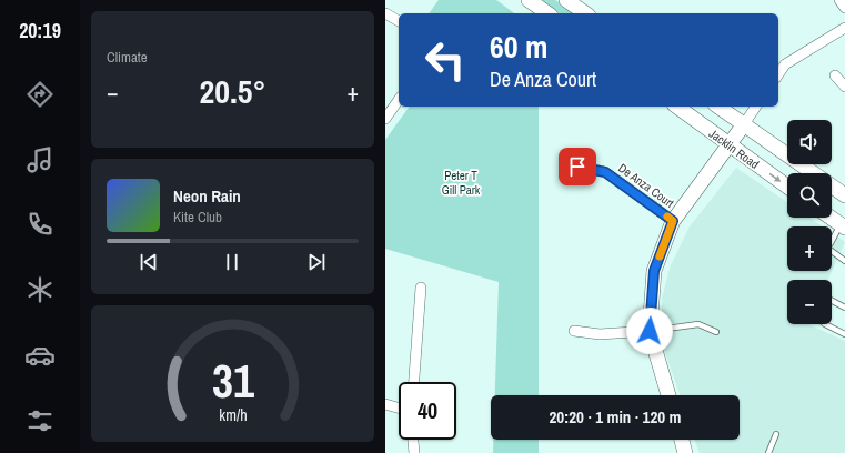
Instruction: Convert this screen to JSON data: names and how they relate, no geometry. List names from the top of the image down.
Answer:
{
  "streets": {
    "main road": ["Jacklin Road"],
    "street": ["De Anza Court"]
  },
  "parks": ["Peter T Gill Park"],
  "page": {
    "tabs": "20:19",
    "tile": "Climate",
    "turn": ["60 m", "De Anza Court"],
    "heat": ["−", "20.5°", "+"],
    "map_buttons": ["+", "−"],
    "song": ["Neon Rain", "Kite Club"],
    "limit": "40",
    "trip": "20:20 · 1 min · 120 m",
    "gauge": ["31", "km/h"]
  }
}
